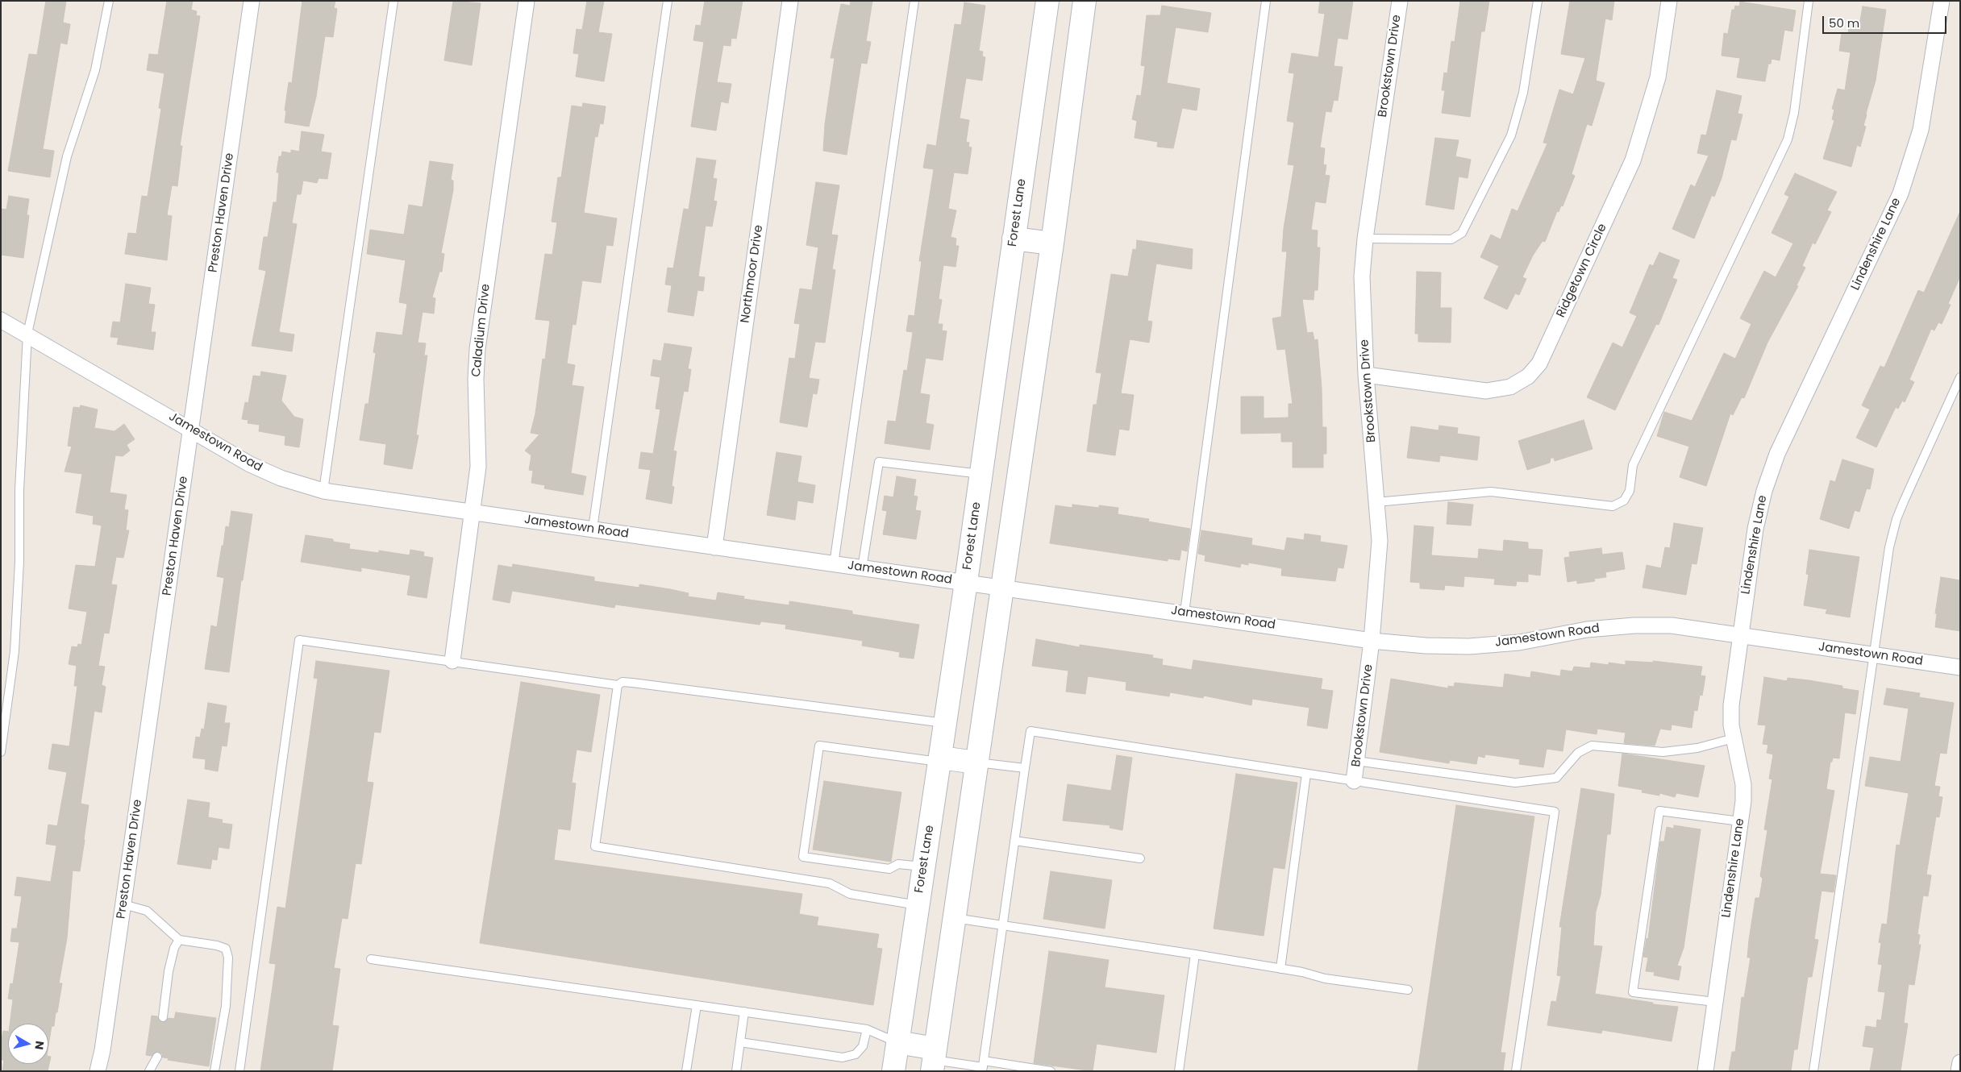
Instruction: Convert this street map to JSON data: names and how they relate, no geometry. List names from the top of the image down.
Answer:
{
  "streets": {
    "main road": ["Forest Lane"],
    "street": [
      "Brookstown Drive",
      "Preston Haven Drive",
      "Lindenshire Lane",
      "Ridgetown Circle",
      "Northmoor Drive",
      "Caladium Drive",
      "Jamestown Road"
    ]
  },
  "crossings": [
    ["Brookstown Drive", "Ridgetown Circle"],
    ["Brookstown Drive", "Jamestown Road"],
    ["Preston Haven Drive", "Jamestown Road"],
    ["Forest Lane", "Jamestown Road"],
    ["Lindenshire Lane", "Jamestown Road"],
    ["Northmoor Drive", "Jamestown Road"],
    ["Caladium Drive", "Jamestown Road"]
  ],
  "scale_bar": "50 m",
  "north": "right"
}
